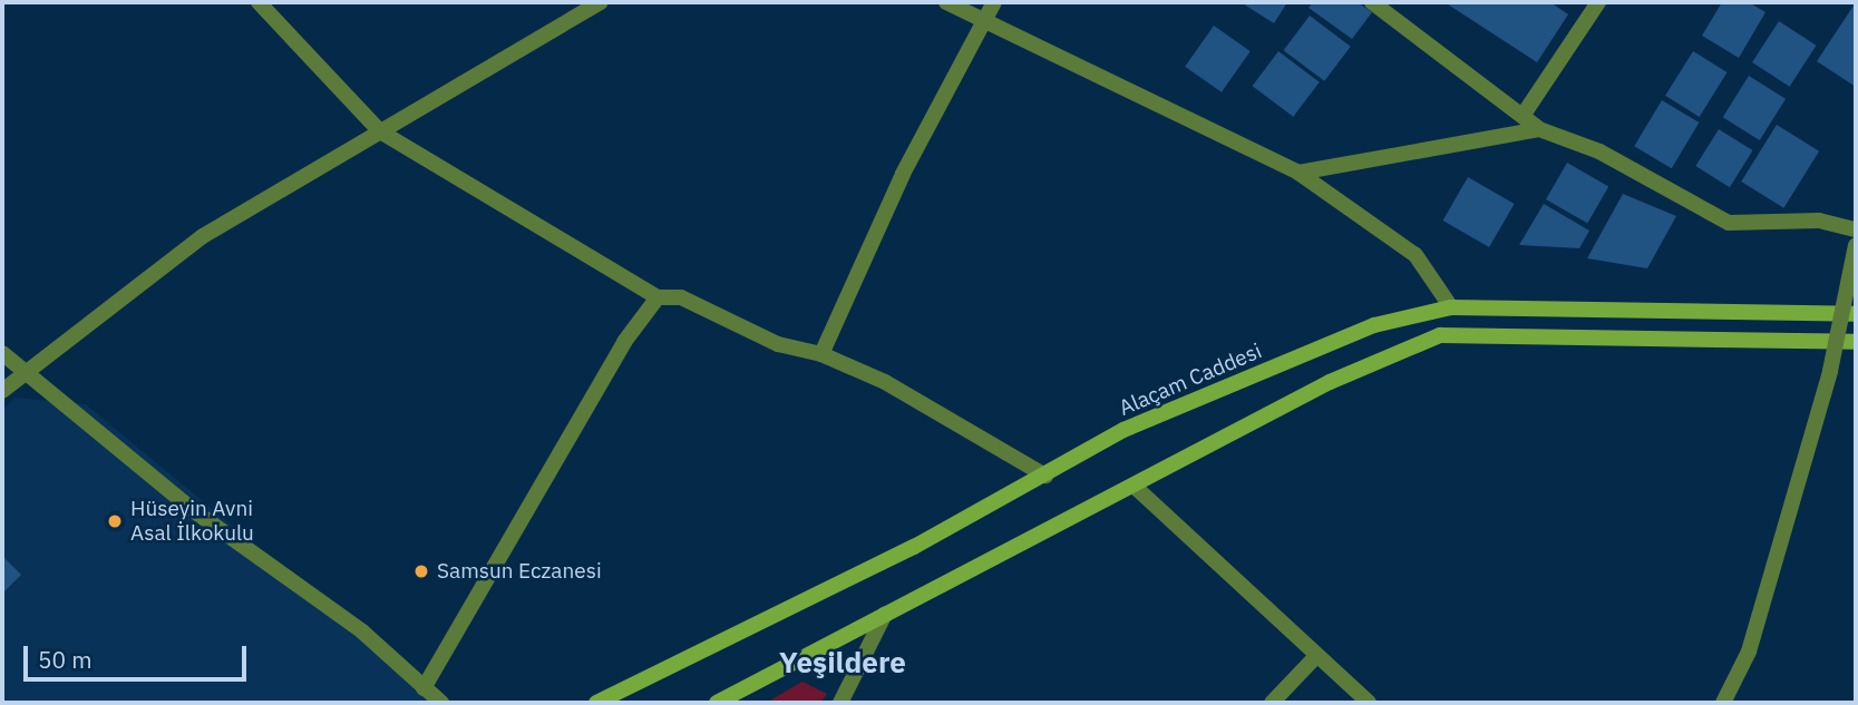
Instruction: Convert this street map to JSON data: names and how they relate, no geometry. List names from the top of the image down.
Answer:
{
  "streets": {
    "main road": ["Alaçam Caddesi"]
  },
  "districts": ["Yeşildere"],
  "places": ["Hüseyin Avni Asal İlkokulu", "Samsun Eczanesi"],
  "scale_bar": "50 m"
}
